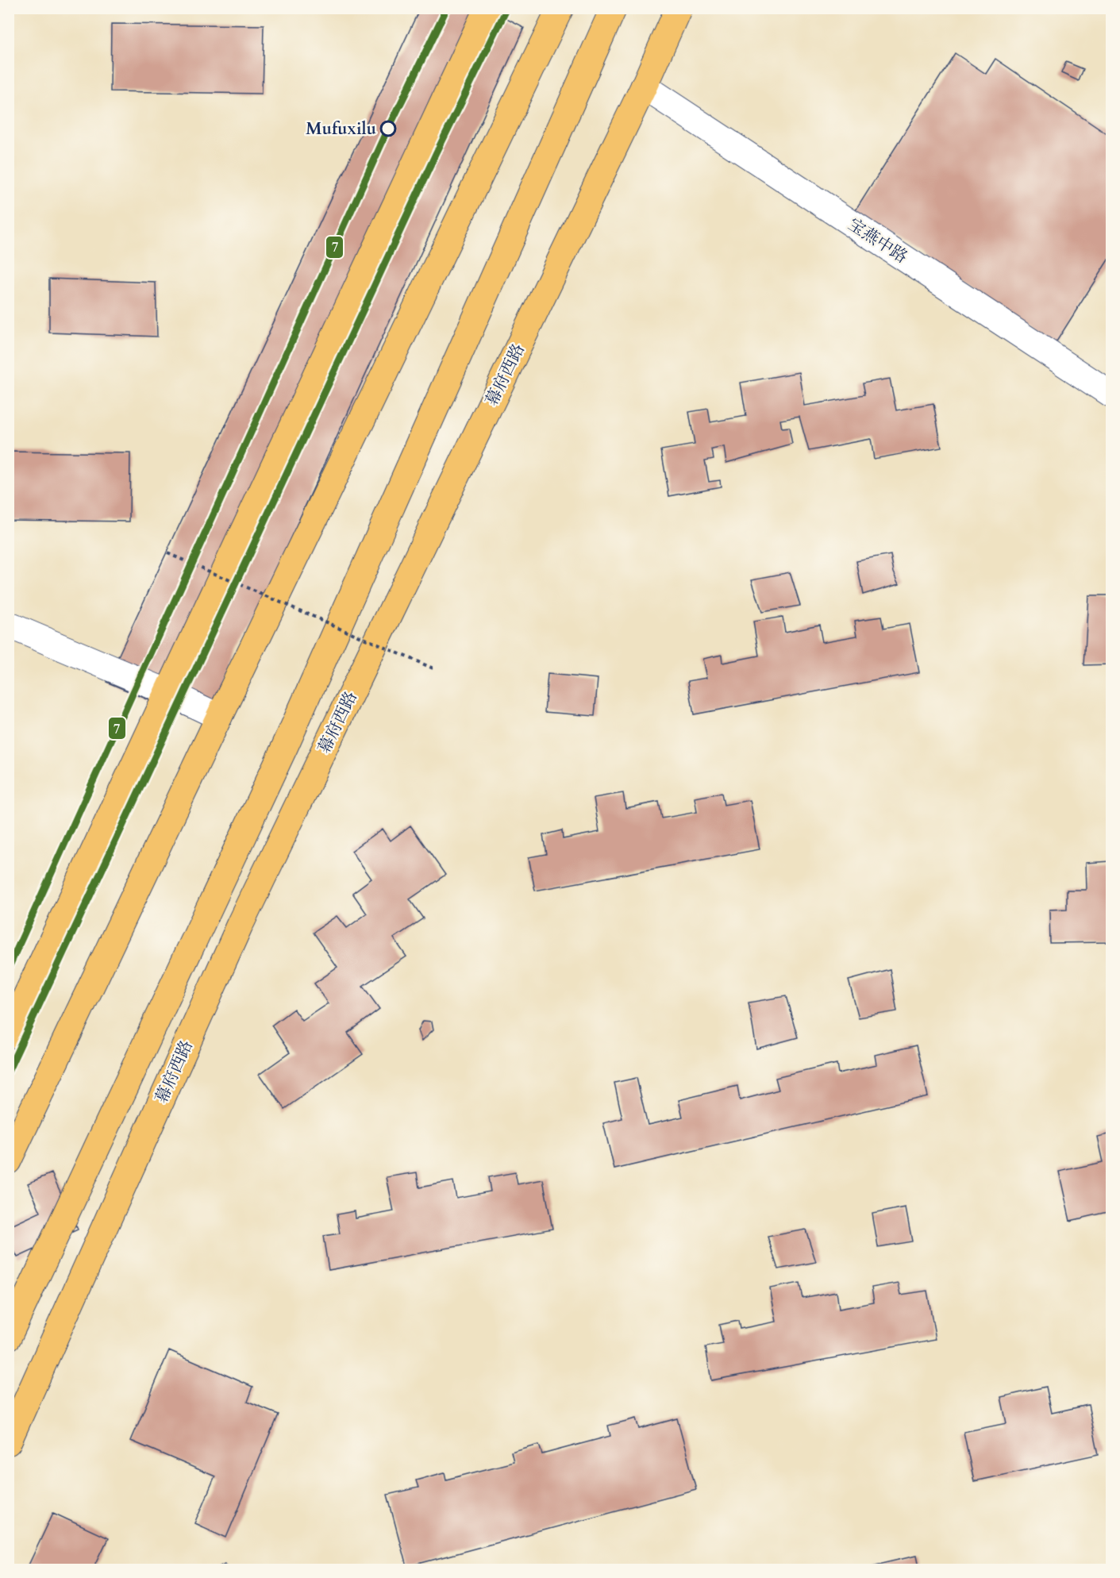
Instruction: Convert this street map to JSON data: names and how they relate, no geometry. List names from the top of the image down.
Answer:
{
  "streets": {
    "main road": ["幕府西路"],
    "street": ["宝燕中路"]
  },
  "crossings": [
    ["宝燕中路", "幕府西路"]
  ],
  "places": ["Mufuxilu"],
  "lines": ["transit line 7"]
}
